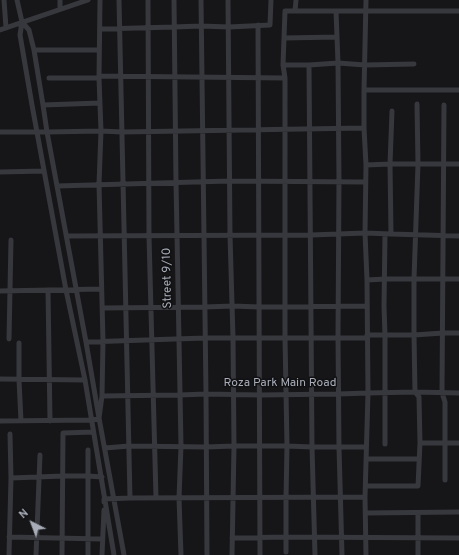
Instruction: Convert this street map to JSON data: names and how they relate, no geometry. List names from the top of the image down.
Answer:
{
  "streets": {
    "street": ["Street 9/10", "Roza Park Main Road"]
  },
  "crossings": [
    ["Street 9/10", "Roza Park Main Road"]
  ],
  "north": "top left"
}
